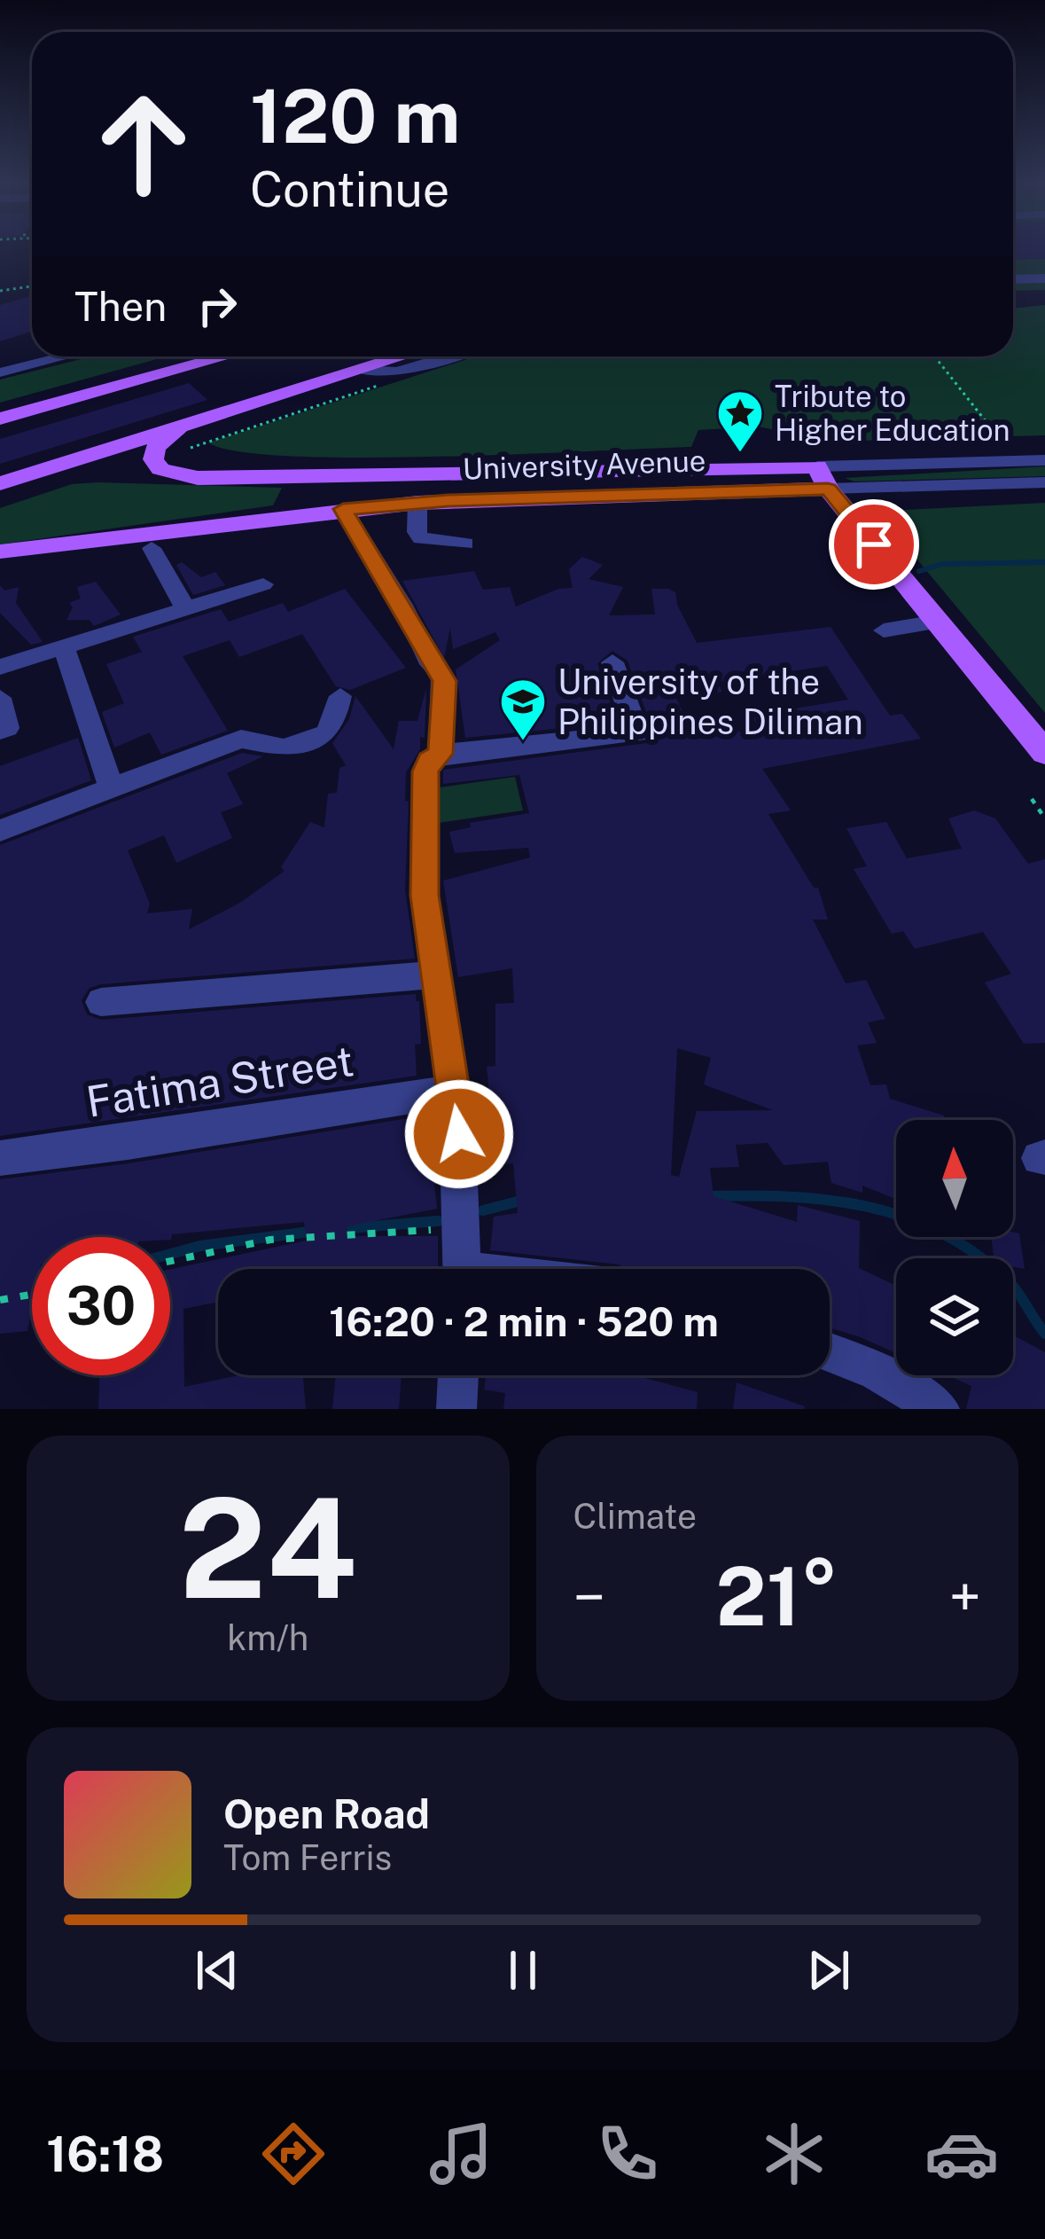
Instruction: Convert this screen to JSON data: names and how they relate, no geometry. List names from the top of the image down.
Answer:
{
  "streets": {
    "main road": ["University Avenue"],
    "street": ["Fatima Street"]
  },
  "places": {
    "place": ["Tribute to Higher Education"],
    "school or university": ["University of the Philippines Diliman"]
  },
  "north": "top",
  "page": {
    "turn": ["120 m", "Continue"],
    "then": "Then",
    "limit": "30",
    "trip": "16:20 · 2 min · 520 m",
    "tile": [
      ["24", "km/h"],
      "Climate"
    ],
    "heat": ["−", "21°", "+"],
    "song": ["Open Road", "Tom Ferris"],
    "tabs": "16:18"
  }
}
